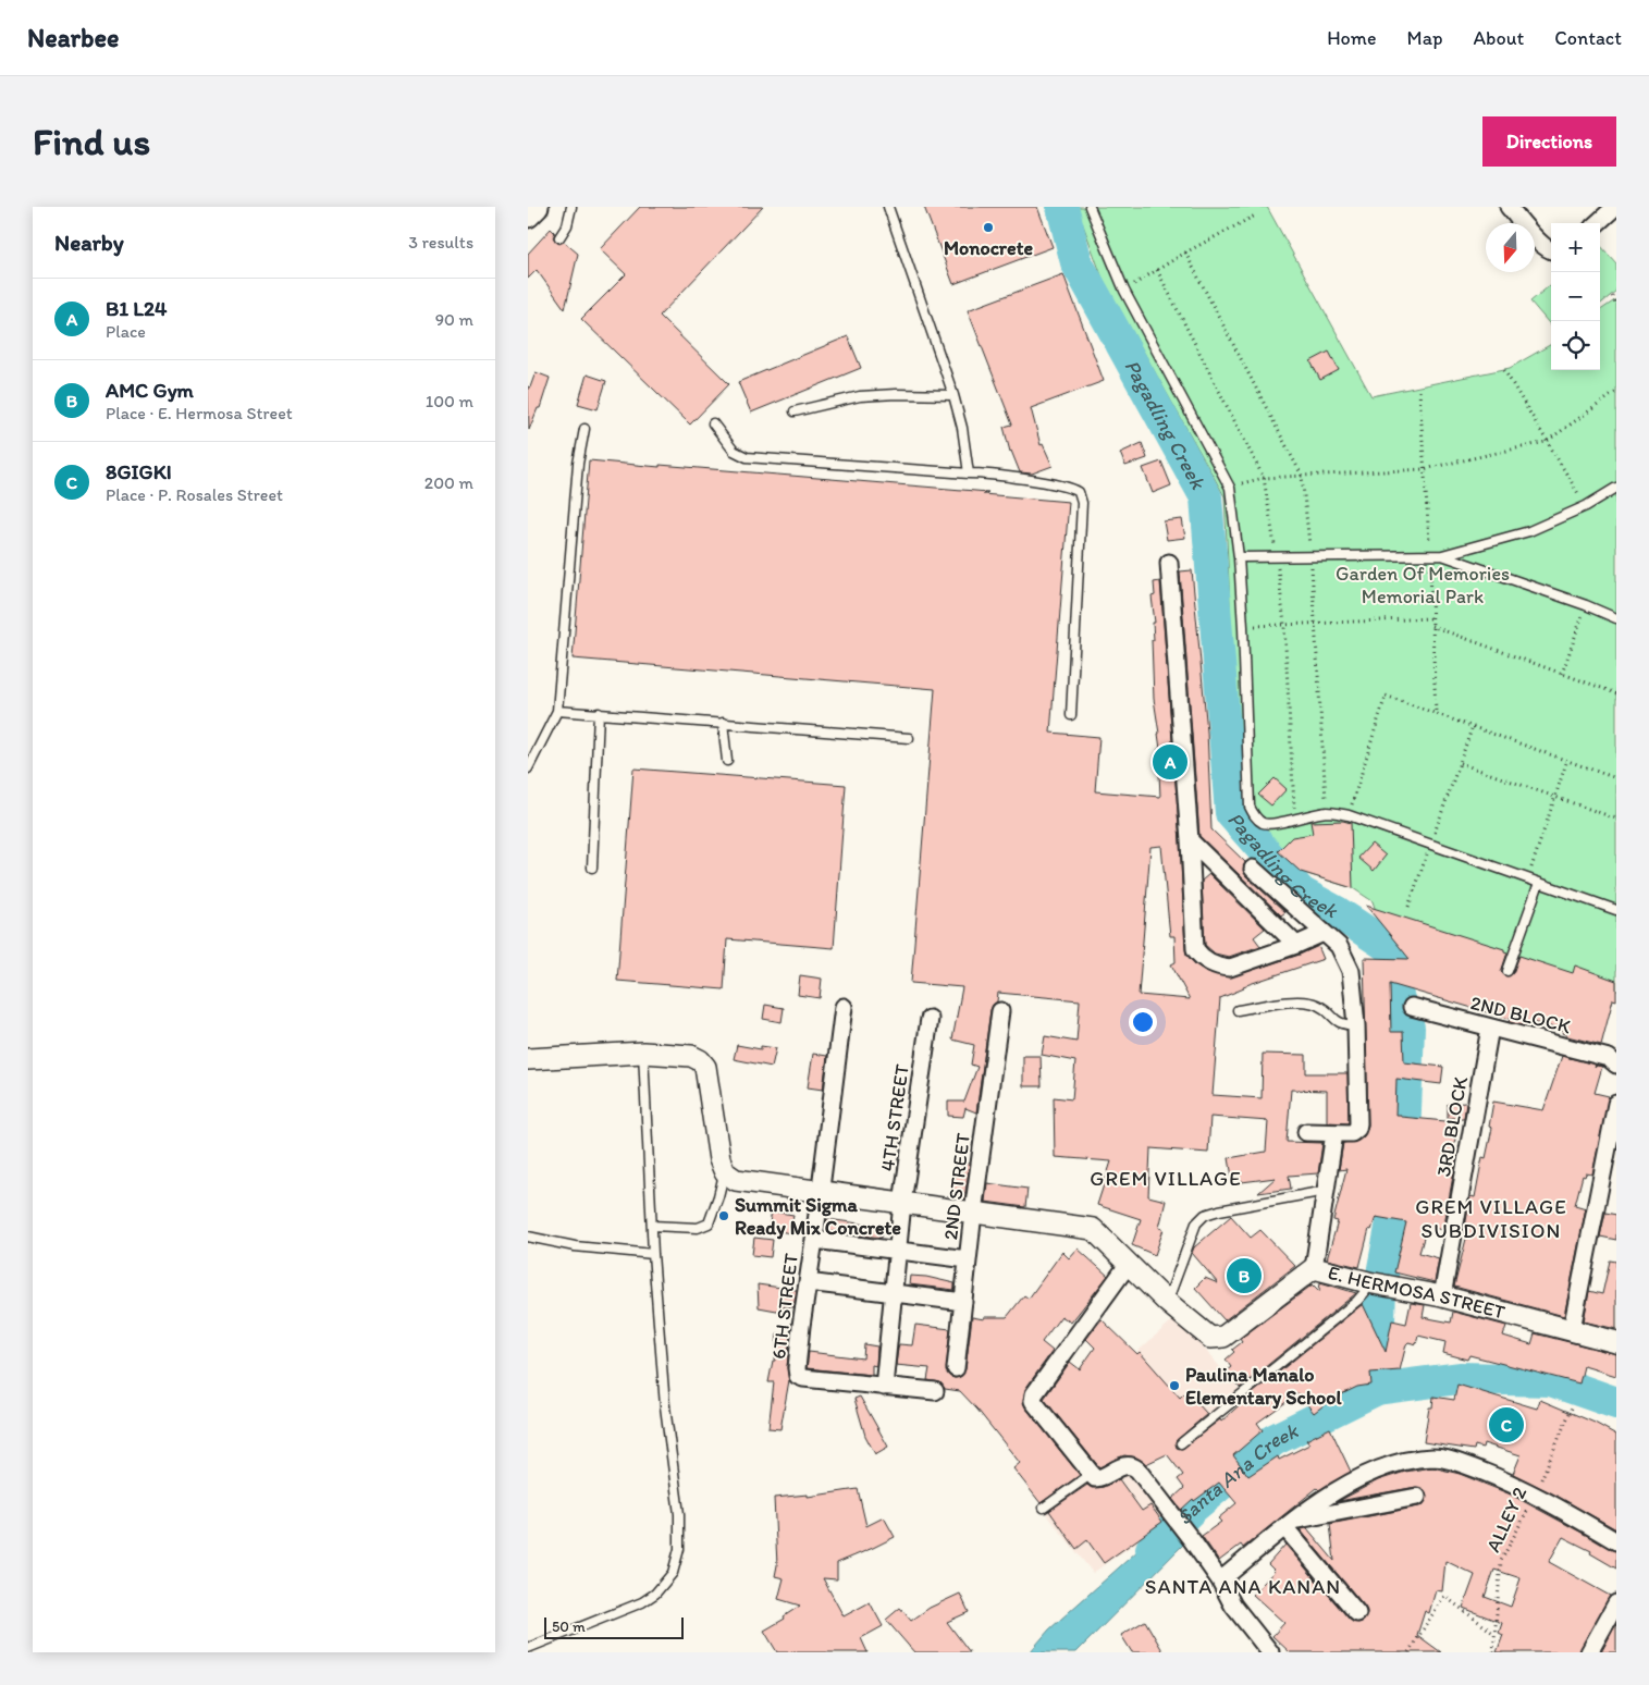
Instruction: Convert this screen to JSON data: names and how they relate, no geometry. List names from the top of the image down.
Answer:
{
  "streets": {
    "street": [
      "2ND BLOCK",
      "4TH STREET",
      "3RD BLOCK",
      "2ND STREET",
      "E. HERMOSA STREET",
      "6TH STREET"
    ],
    "path": ["ALLEY 2"]
  },
  "crossings": [
    ["2ND BLOCK", "3RD BLOCK"],
    ["4TH STREET", "E. HERMOSA STREET"],
    ["4TH STREET", "6TH STREET"],
    ["3RD BLOCK", "E. HERMOSA STREET"],
    ["2ND STREET", "E. HERMOSA STREET"],
    ["E. HERMOSA STREET", "6TH STREET"]
  ],
  "districts": ["GREM VILLAGE", "GREM VILLAGE SUBDIVISION", "SANTA ANA KANAN"],
  "water": ["Pagadling Creek", "Santa Ana Creek"],
  "parks": ["Garden Of Memories Memorial Park"],
  "places": ["Monocrete", "Summit Sigma Ready Mix Concrete", "Paulina Manalo Elementary School"],
  "scale_bar": "50 m",
  "north": "bottom",
  "page": {
    "header": "Nearbee",
    "nav": [
      "Home",
      "Map",
      "About",
      "Contact"
    ],
    "buttons": "Directions",
    "title": "Find us",
    "heading": ["Nearby", "3 results"],
    "map_buttons": ["+", "−"],
    "list": [
      {
        "mark": "A",
        "name": "B1 L24",
        "note": "Place",
        "value": "90 m"
      },
      {
        "mark": "B",
        "name": "AMC Gym",
        "note": "Place · E. Hermosa Street",
        "value": "100 m"
      },
      {
        "mark": "C",
        "name": "8GIGKI",
        "note": "Place · P. Rosales Street",
        "value": "200 m"
      }
    ],
    "pins": ["A", "B", "C"],
    "scale": "50 m"
  }
}
